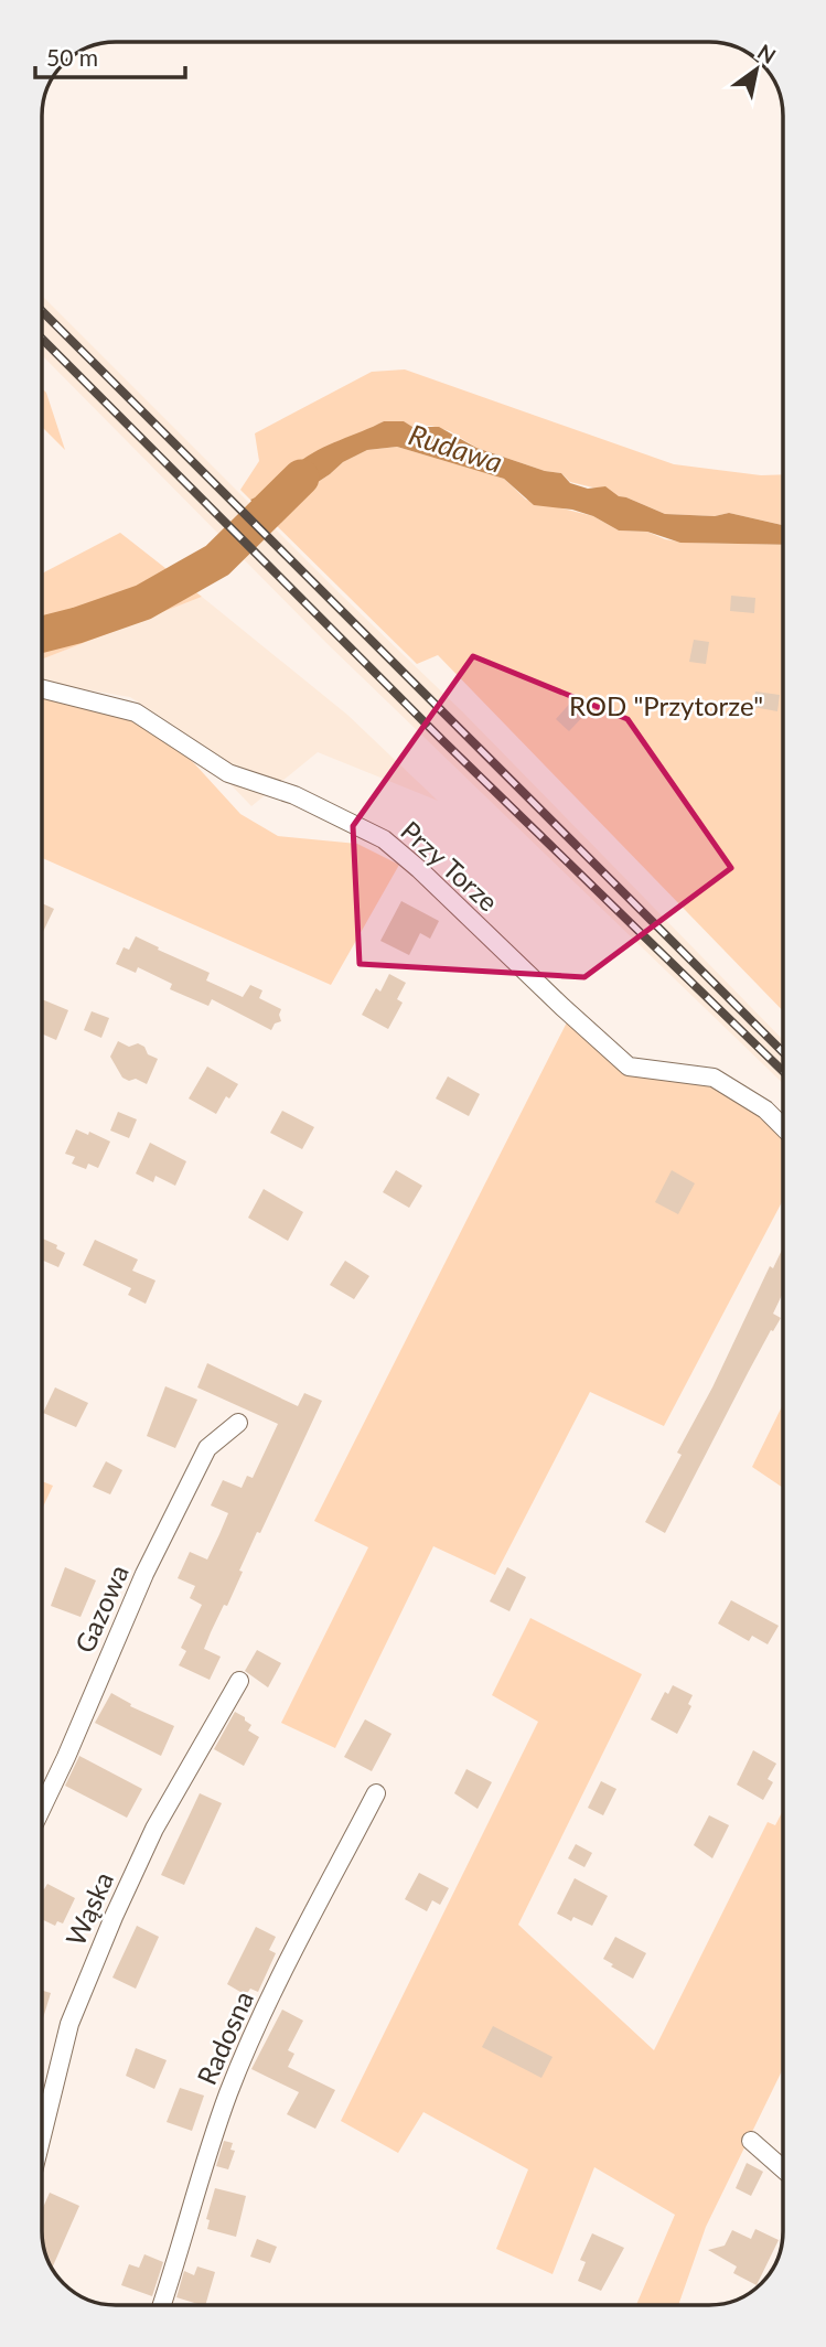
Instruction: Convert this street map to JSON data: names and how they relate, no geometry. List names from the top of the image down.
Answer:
{
  "streets": {
    "street": [
      "Przy Torze",
      "Gazowa",
      "Wąska",
      "Radosna"
    ]
  },
  "water": ["Rudawa"],
  "parks": ["ROD \"Przytorze\""],
  "scale_bar": "50 m",
  "north": "top right"
}
